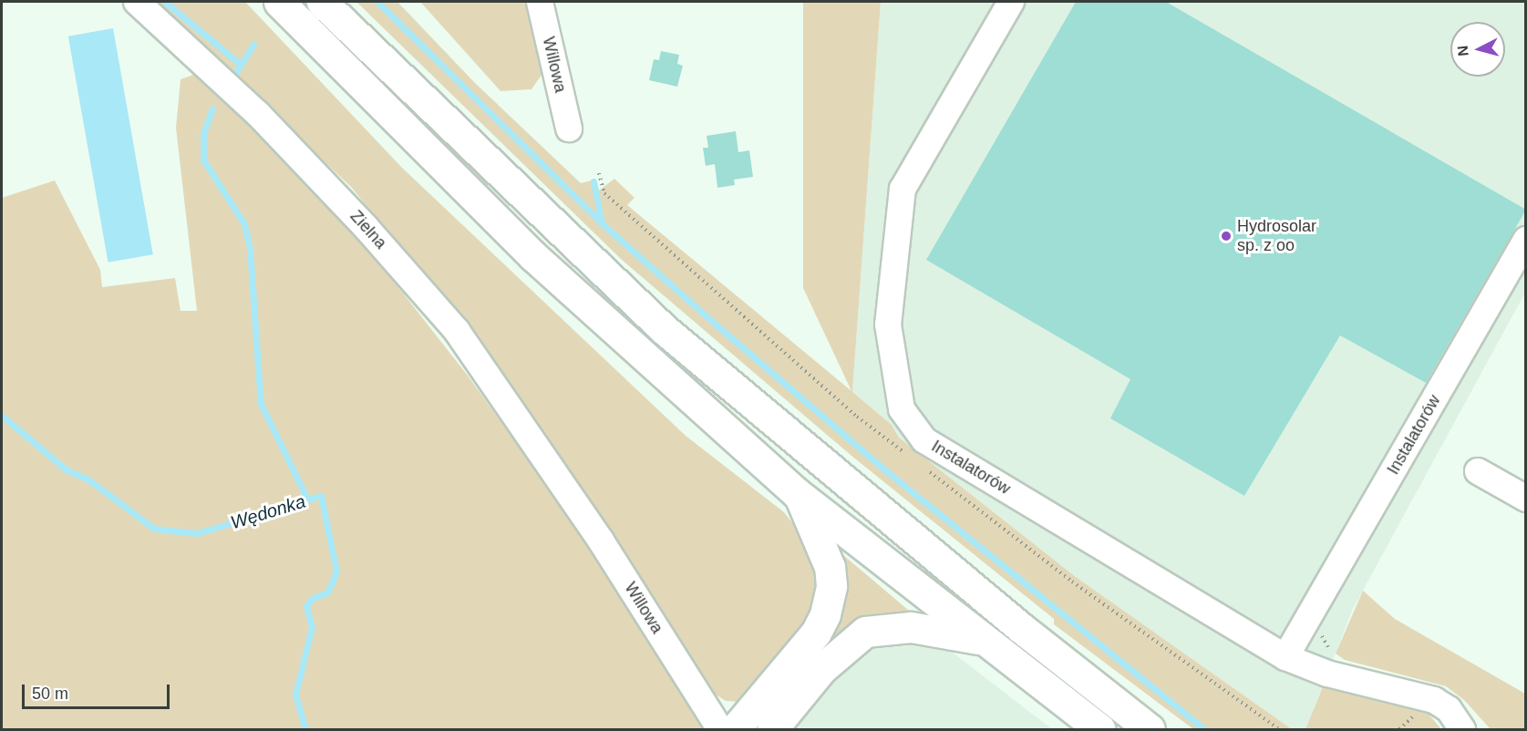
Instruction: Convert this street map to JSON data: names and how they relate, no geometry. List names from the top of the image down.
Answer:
{
  "streets": {
    "street": ["Willowa", "Zielna", "Instalatorów"]
  },
  "crossings": [
    ["Willowa", "Zielna"]
  ],
  "water": ["Wędonka"],
  "places": ["Hydrosolar sp. z oo"],
  "scale_bar": "50 m",
  "north": "left"
}
